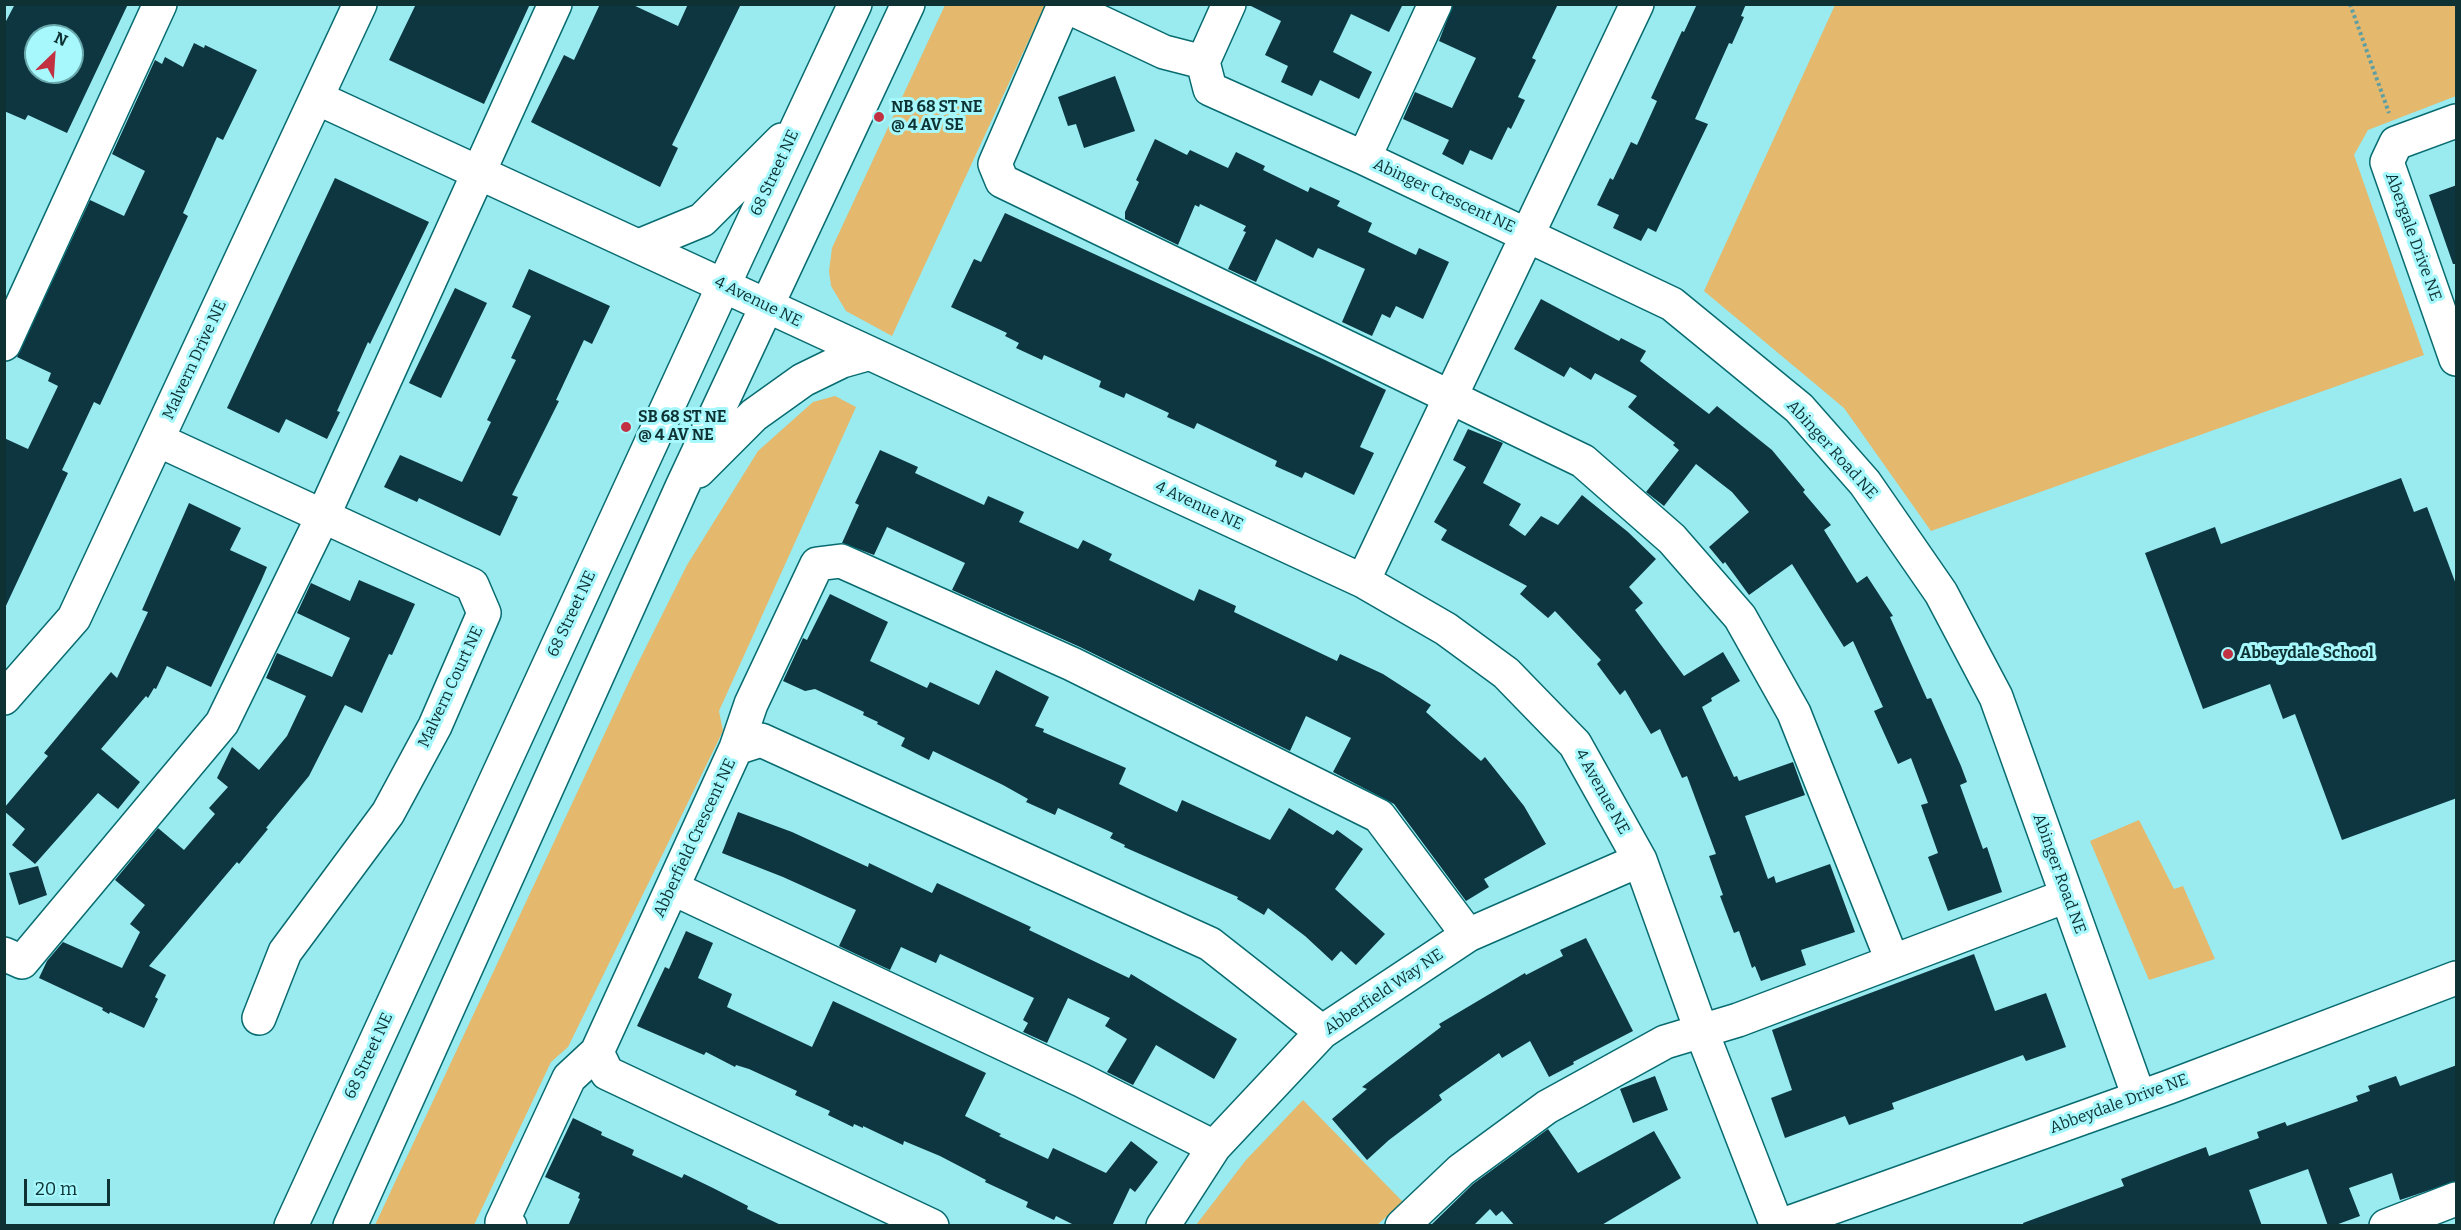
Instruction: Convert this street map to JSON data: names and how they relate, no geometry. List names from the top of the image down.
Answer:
{
  "streets": {
    "street": [
      "68 Street NE",
      "Abinger Crescent NE",
      "Abergale Drive NE",
      "4 Avenue NE",
      "Malvern Drive NE",
      "Abinger Road NE",
      "Malvern Court NE",
      "Abberfield Crescent NE",
      "Abberfield Way NE",
      "Abbeydale Drive NE"
    ]
  },
  "crossings": [
    ["68 Street NE", "4 Avenue NE"],
    ["Abinger Crescent NE", "Abinger Road NE"],
    ["4 Avenue NE", "Malvern Drive NE"],
    ["4 Avenue NE", "Abberfield Way NE"],
    ["4 Avenue NE", "Abbeydale Drive NE"],
    ["Malvern Drive NE", "Malvern Court NE"],
    ["Abinger Road NE", "Abbeydale Drive NE"],
    ["Abberfield Crescent NE", "Abberfield Way NE"]
  ],
  "places": ["NB 68 ST NE @ 4 AV SE", "SB 68 ST NE @ 4 AV NE", "Abbeydale School"],
  "scale_bar": "20 m",
  "north": "top right"
}
